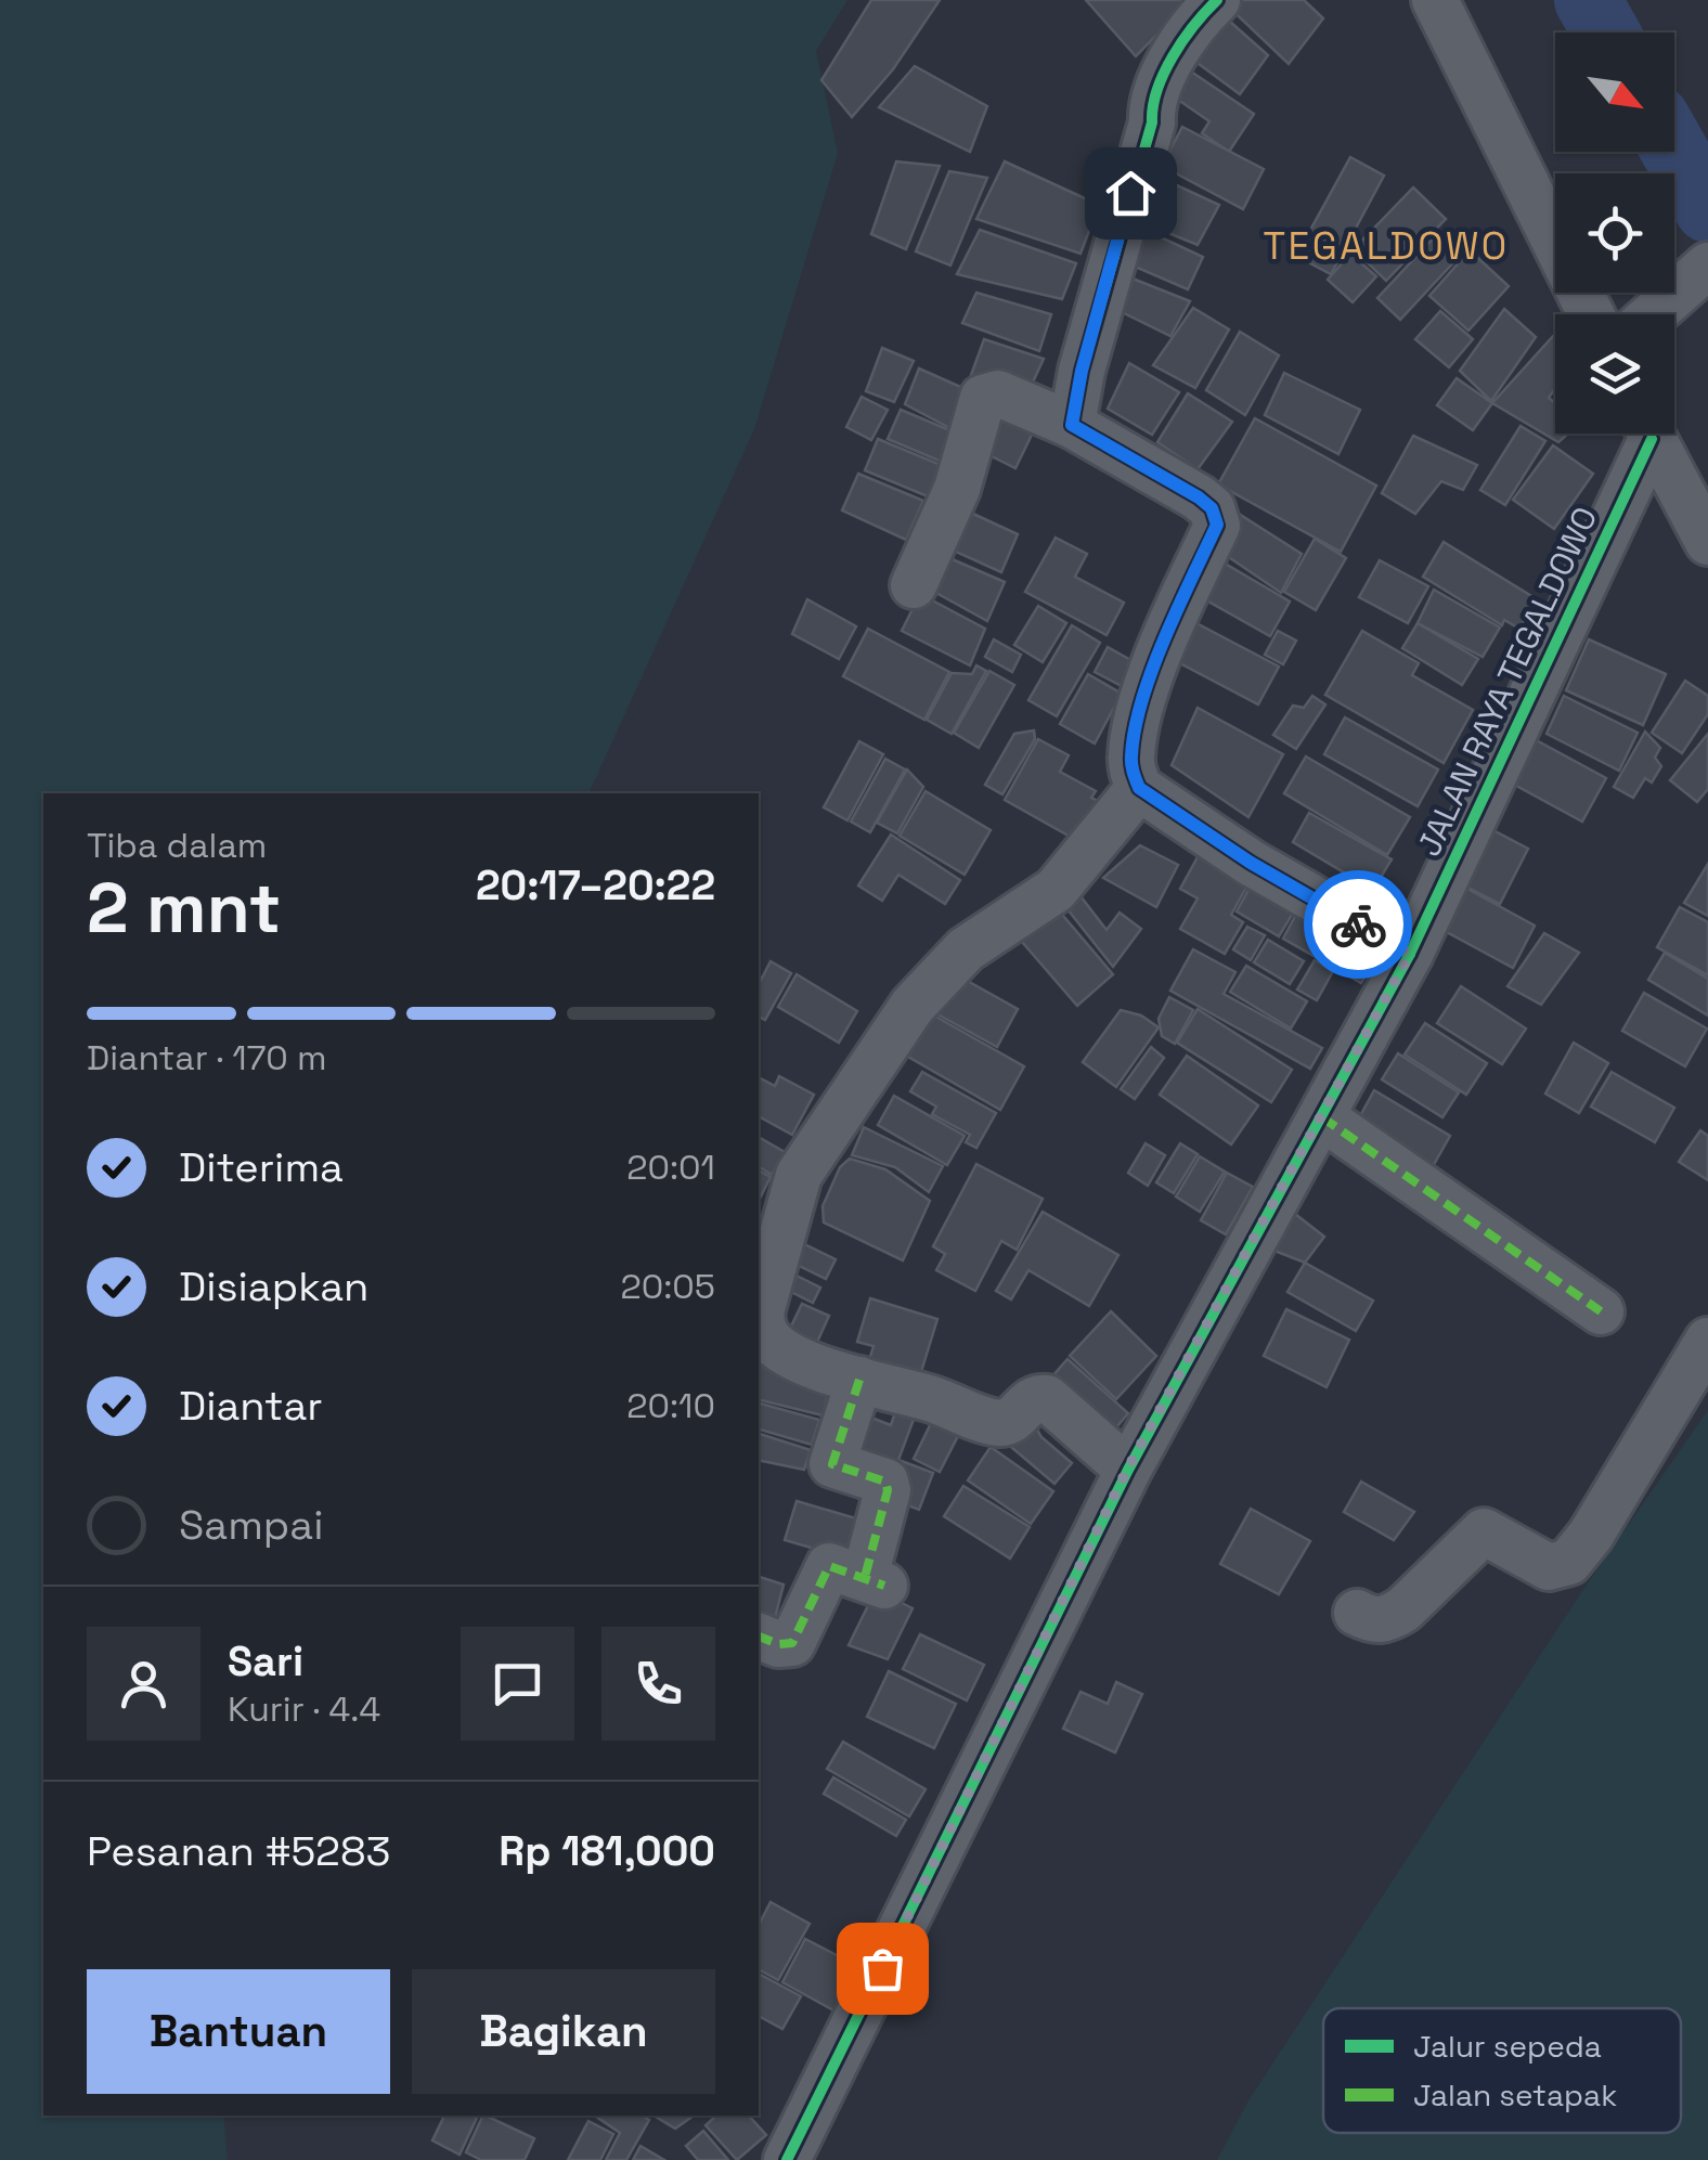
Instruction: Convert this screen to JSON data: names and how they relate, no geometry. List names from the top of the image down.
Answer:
{
  "streets": {
    "street": ["JALAN RAYA TEGALDOWO"]
  },
  "districts": ["TEGALDOWO"],
  "legend": ["Jalur sepeda", "Jalan setapak"],
  "north": "bottom right",
  "page": {
    "heading": ["2 mnt", "Tiba dalam", "20:17–20:22"],
    "panel": [
      "Sari",
      "Kurir · 4.4",
      "Pesanan #5283",
      "Rp 181,000"
    ],
    "bar": "Diantar · 170 m",
    "list": [
      ["Diterima", "20:01"],
      ["Disiapkan", "20:05"],
      ["Diantar", "20:10"],
      "Sampai"
    ],
    "buttons": ["Bantuan", "Bagikan"]
  }
}
